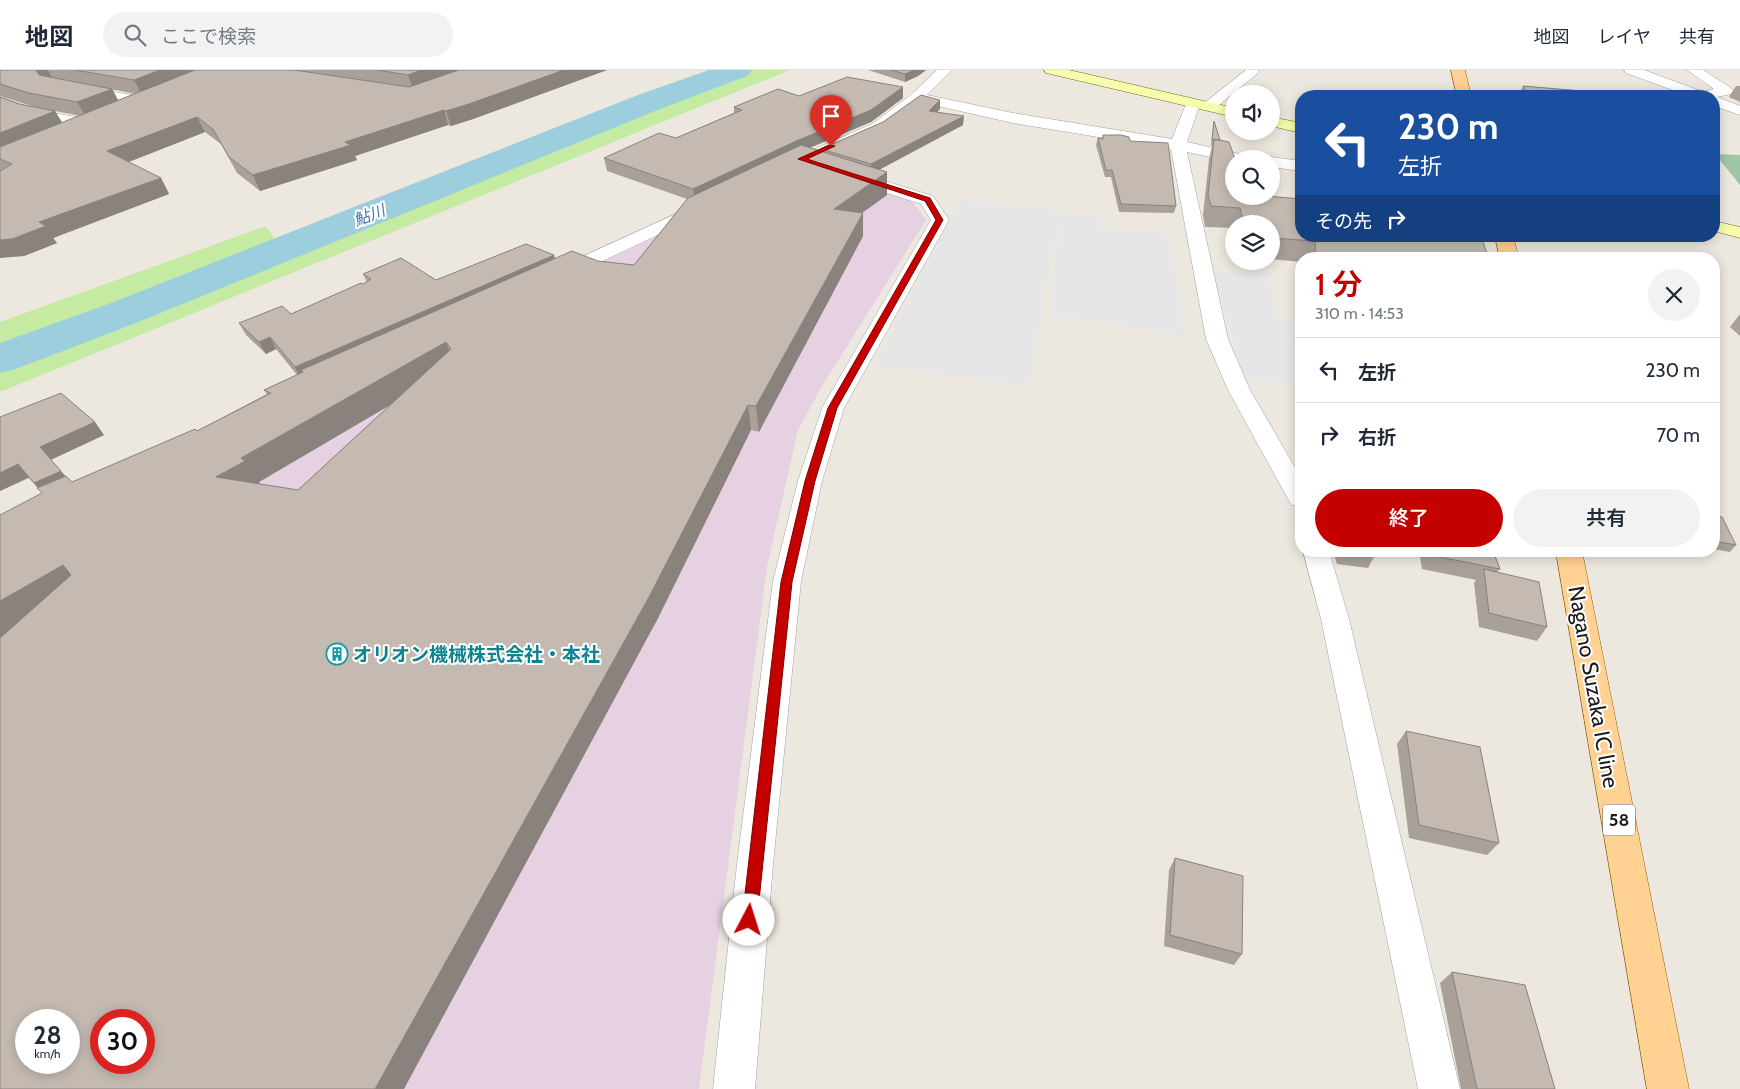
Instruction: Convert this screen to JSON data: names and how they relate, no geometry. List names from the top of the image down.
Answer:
{
  "streets": {
    "main road": ["Nagano Suzaka IC line", "58"]
  },
  "water": ["鮎川"],
  "places": {
    "building": ["オリオン機械株式会社・本社"]
  },
  "page": {
    "header": "地図",
    "search": "ここで検索",
    "nav": ["地図", "レイヤ", "共有"],
    "turn": ["230 m", "左折"],
    "then": "その先",
    "heading": ["1 分", "310 m · 14:53"],
    "list": [
      {
        "name": "左折",
        "value": "230 m"
      },
      {
        "name": "右折",
        "value": "70 m"
      }
    ],
    "buttons": ["終了", "共有"],
    "speed": "28 km/h",
    "limit": "30"
  }
}
